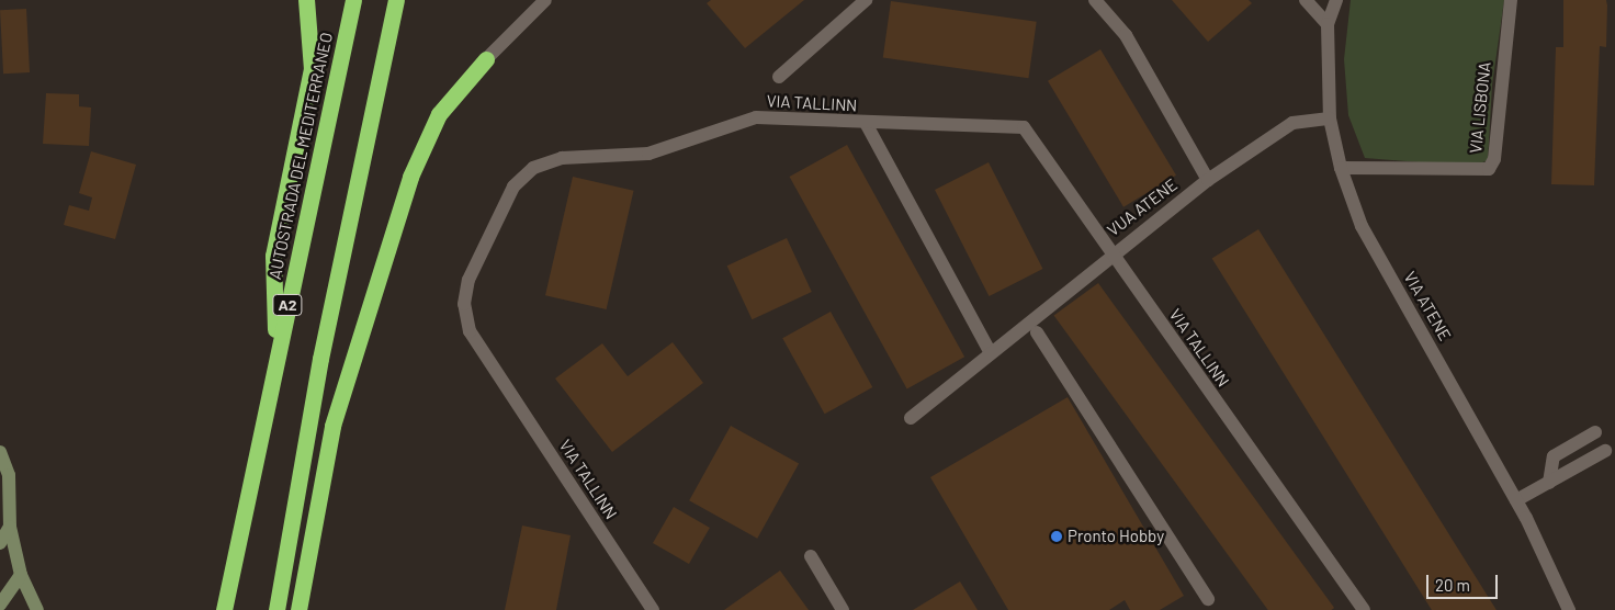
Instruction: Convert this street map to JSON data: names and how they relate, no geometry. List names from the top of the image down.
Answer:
{
  "streets": {
    "highway": ["AUTOSTRADA DEL MEDITERRANEO", "A2"],
    "street": [
      "VIA TALLINN",
      "VIA LISBONA",
      "VUA ATENE",
      "VIA ATENE"
    ]
  },
  "crossings": [
    ["VIA TALLINN", "VUA ATENE"],
    ["VIA LISBONA", "VIA ATENE"],
    ["VUA ATENE", "VIA ATENE"]
  ],
  "places": ["Pronto Hobby"],
  "scale_bar": "20 m"
}
